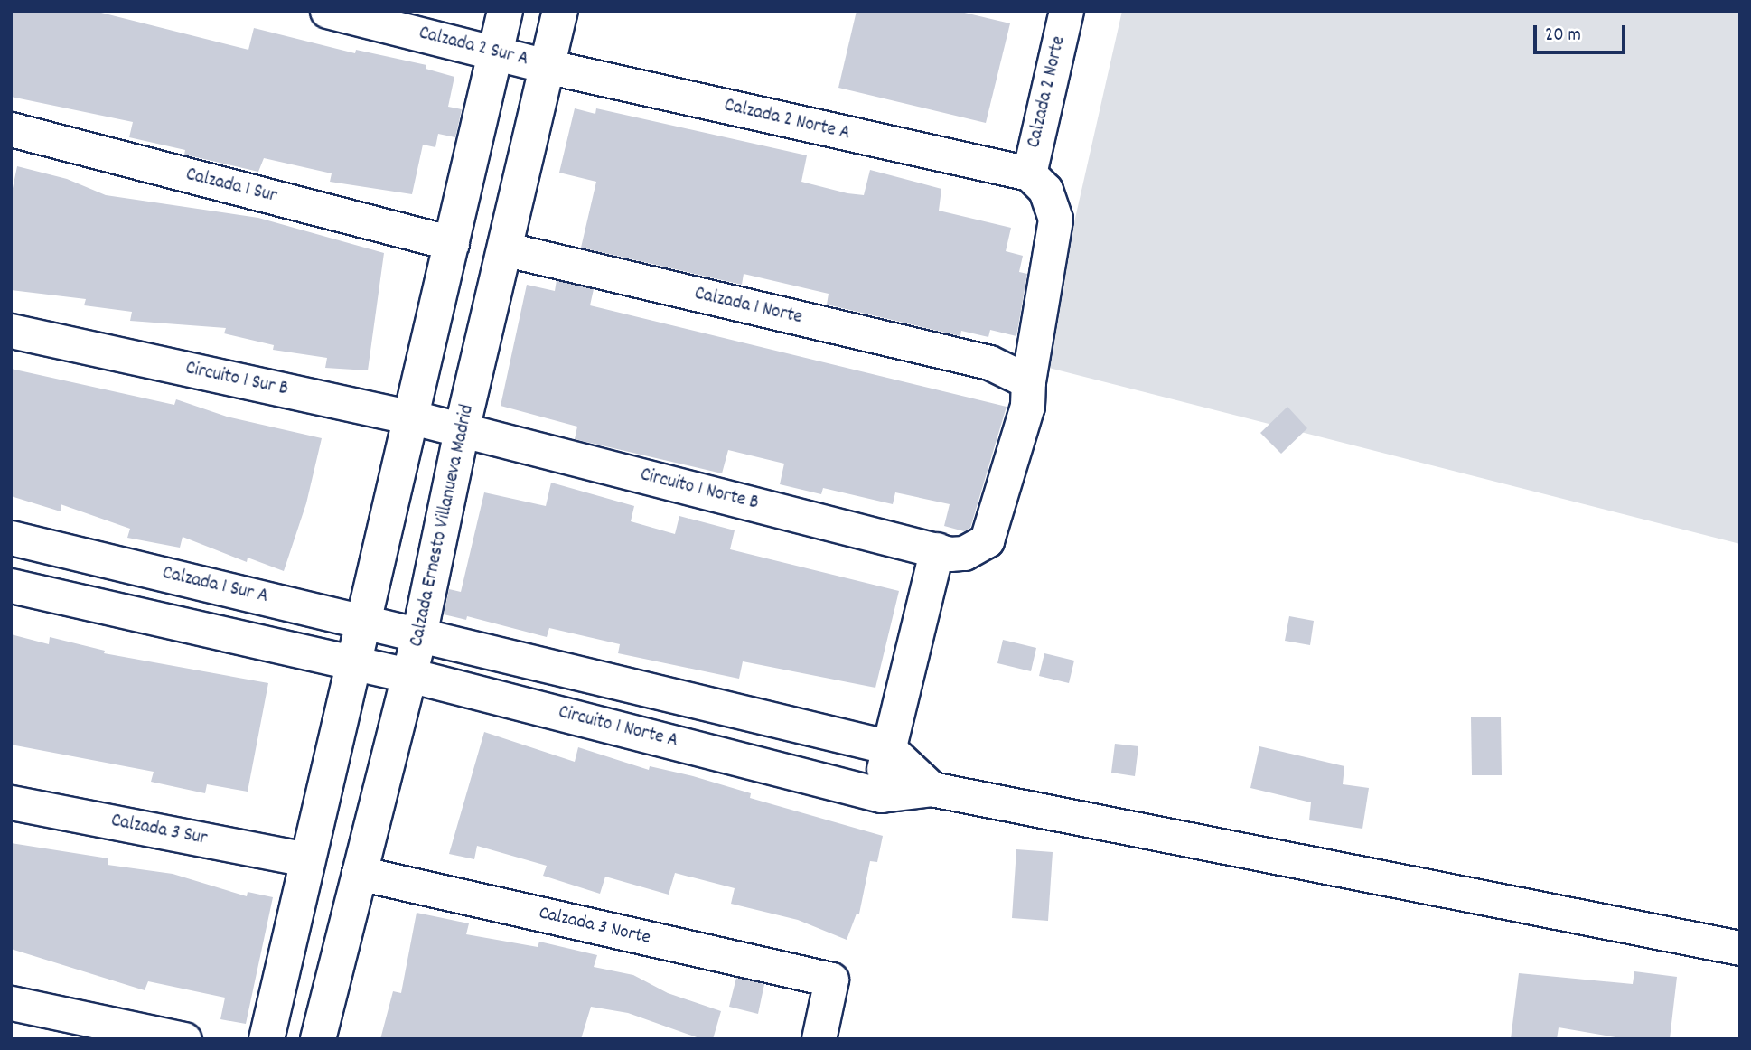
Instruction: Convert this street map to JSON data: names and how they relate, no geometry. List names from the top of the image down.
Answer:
{
  "streets": {
    "street": [
      "Calzada 2 Sur A",
      "Calzada 2 Norte",
      "Calzada 2 Norte A",
      "Calzada 1 Sur",
      "Calzada 1 Norte",
      "Circuito 1 Sur B",
      "Circuito 1 Norte B",
      "Calzada Ernesto Villanueva Madrid",
      "Calzada 1 Sur A",
      "Circuito 1 Norte A",
      "Calzada 3 Sur",
      "Calzada 3 Norte"
    ]
  },
  "crossings": [
    ["Calzada 2 Sur A", "Calzada 2 Norte A"],
    ["Calzada 2 Sur A", "Calzada Ernesto Villanueva Madrid"],
    ["Calzada 2 Norte", "Calzada 2 Norte A"],
    ["Calzada 2 Norte", "Circuito 1 Norte B"],
    ["Calzada 2 Norte A", "Circuito 1 Norte B"],
    ["Calzada 2 Norte A", "Calzada Ernesto Villanueva Madrid"],
    ["Calzada 1 Norte", "Circuito 1 Norte B"],
    ["Calzada 1 Norte", "Calzada Ernesto Villanueva Madrid"],
    ["Circuito 1 Sur B", "Circuito 1 Norte B"],
    ["Circuito 1 Sur B", "Calzada Ernesto Villanueva Madrid"],
    ["Circuito 1 Norte B", "Calzada Ernesto Villanueva Madrid"],
    ["Calzada Ernesto Villanueva Madrid", "Calzada 1 Sur A"],
    ["Calzada Ernesto Villanueva Madrid", "Circuito 1 Norte A"],
    ["Calzada Ernesto Villanueva Madrid", "Calzada 3 Norte"]
  ],
  "scale_bar": "20 m"
}
